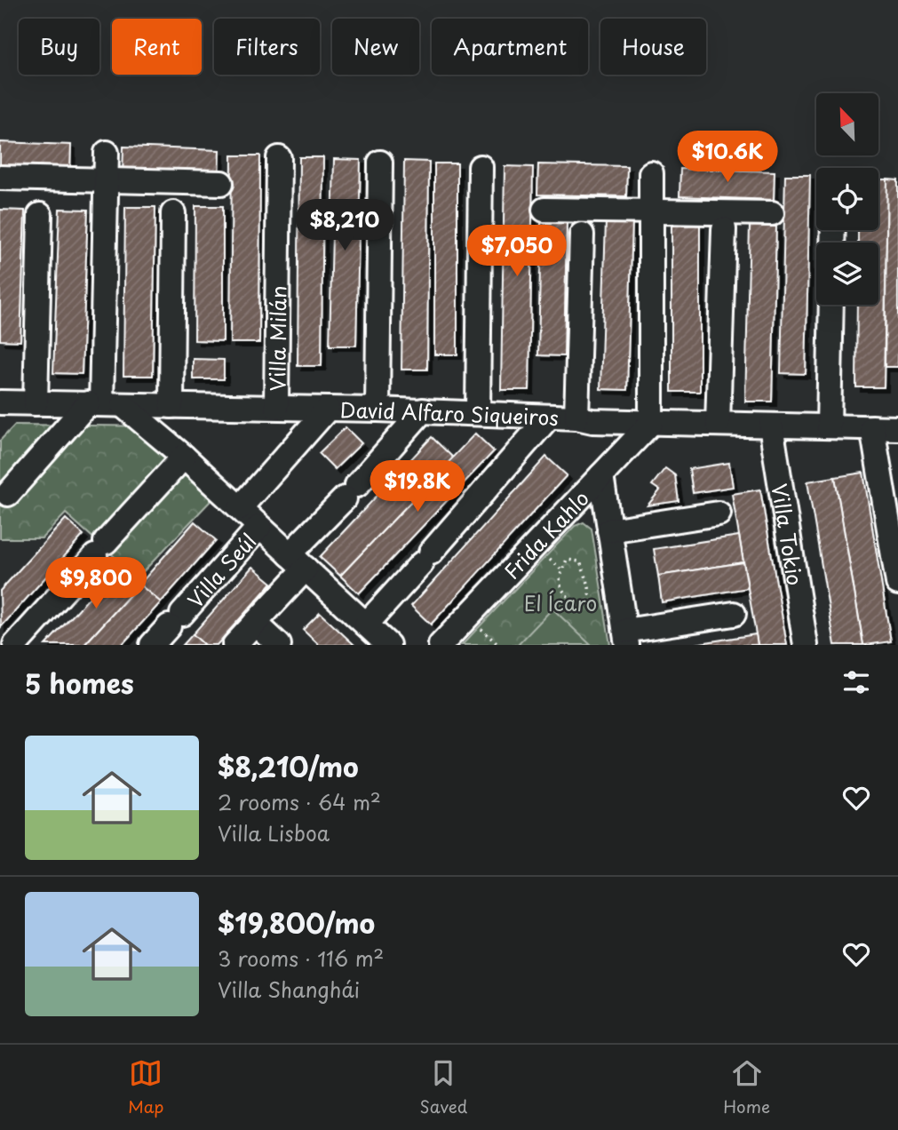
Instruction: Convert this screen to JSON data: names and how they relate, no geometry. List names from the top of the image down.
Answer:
{
  "streets": {
    "street": [
      "Villa Milán",
      "David Alfaro Siqueiros",
      "Frida Kahlo",
      "Villa Tokio",
      "Villa Seúl"
    ]
  },
  "crossings": [
    ["Villa Milán", "David Alfaro Siqueiros"],
    ["David Alfaro Siqueiros", "Frida Kahlo"],
    ["David Alfaro Siqueiros", "Villa Tokio"]
  ],
  "parks": ["El Ícaro"],
  "north": "top left",
  "page": {
    "chip": [
      "Buy",
      "Rent",
      "Filters",
      "New",
      "Apartment",
      "House"
    ],
    "price": [
      "$10.6K",
      "$8,210",
      "$7,050",
      "$19.8K",
      "$9,800"
    ],
    "heading": "5 homes",
    "list": [
      {
        "name": "$8,210/mo",
        "note": "2 rooms · 64 m² · Villa Lisboa"
      },
      {
        "name": "$19,800/mo",
        "note": "3 rooms · 116 m² · Villa Shanghái"
      }
    ],
    "tabs": ["Map", "Saved", "Home"]
  }
}
